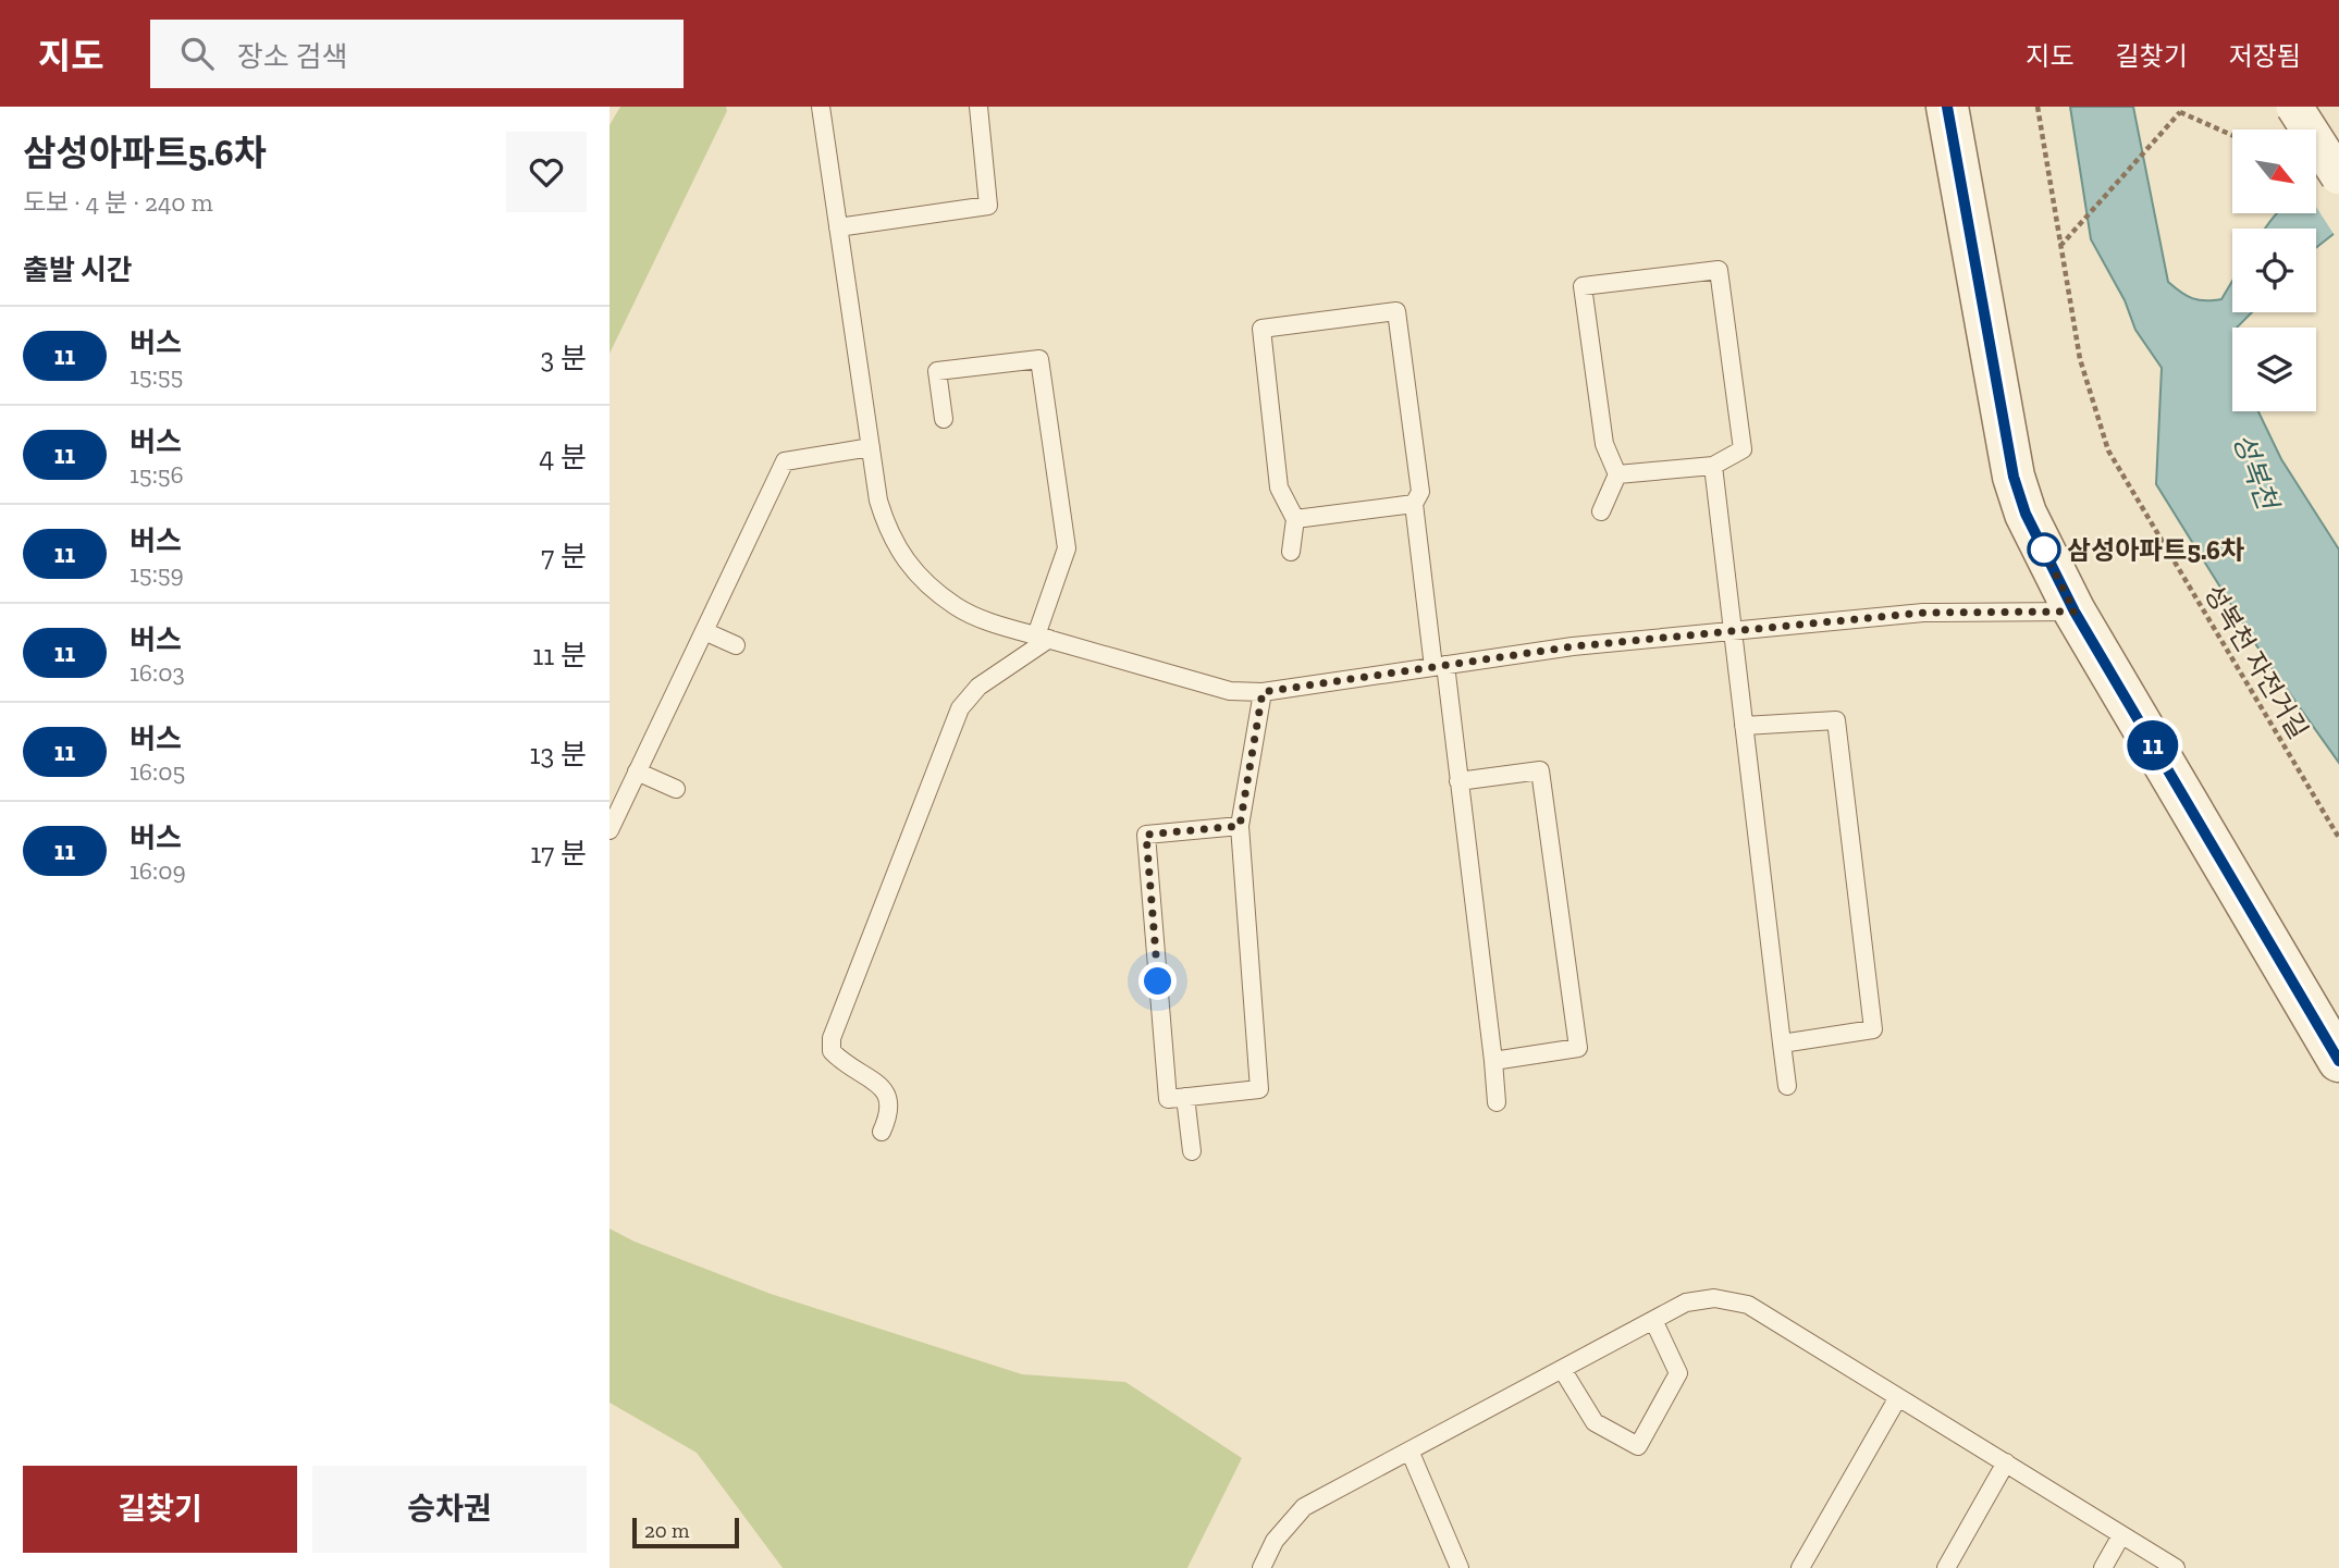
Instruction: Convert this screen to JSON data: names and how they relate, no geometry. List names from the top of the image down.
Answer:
{
  "streets": {
    "path": ["성복천 자전거길"]
  },
  "water": ["성복천"],
  "places": ["삼성아파트5.6차"],
  "lines": ["bus line 11"],
  "scale_bar": "20 m",
  "north": "bottom right",
  "page": {
    "header": "지도",
    "search": "장소 검색",
    "nav": ["지도", "길찾기", "저장됨"],
    "heading": [
      ["삼성아파트5.6차", "도보 · 4 분 · 240 m"],
      "출발 시간"
    ],
    "on_map": "11",
    "list": [
      {
        "mark": "11",
        "name": "버스",
        "note": "15:55",
        "value": "3 분"
      },
      {
        "mark": "11",
        "name": "버스",
        "note": "15:56",
        "value": "4 분"
      },
      {
        "mark": "11",
        "name": "버스",
        "note": "15:59",
        "value": "7 분"
      },
      {
        "mark": "11",
        "name": "버스",
        "note": "16:03",
        "value": "11 분"
      },
      {
        "mark": "11",
        "name": "버스",
        "note": "16:05",
        "value": "13 분"
      },
      {
        "mark": "11",
        "name": "버스",
        "note": "16:09",
        "value": "17 분"
      }
    ],
    "buttons": ["길찾기", "승차권"],
    "scale": "20 m"
  }
}
